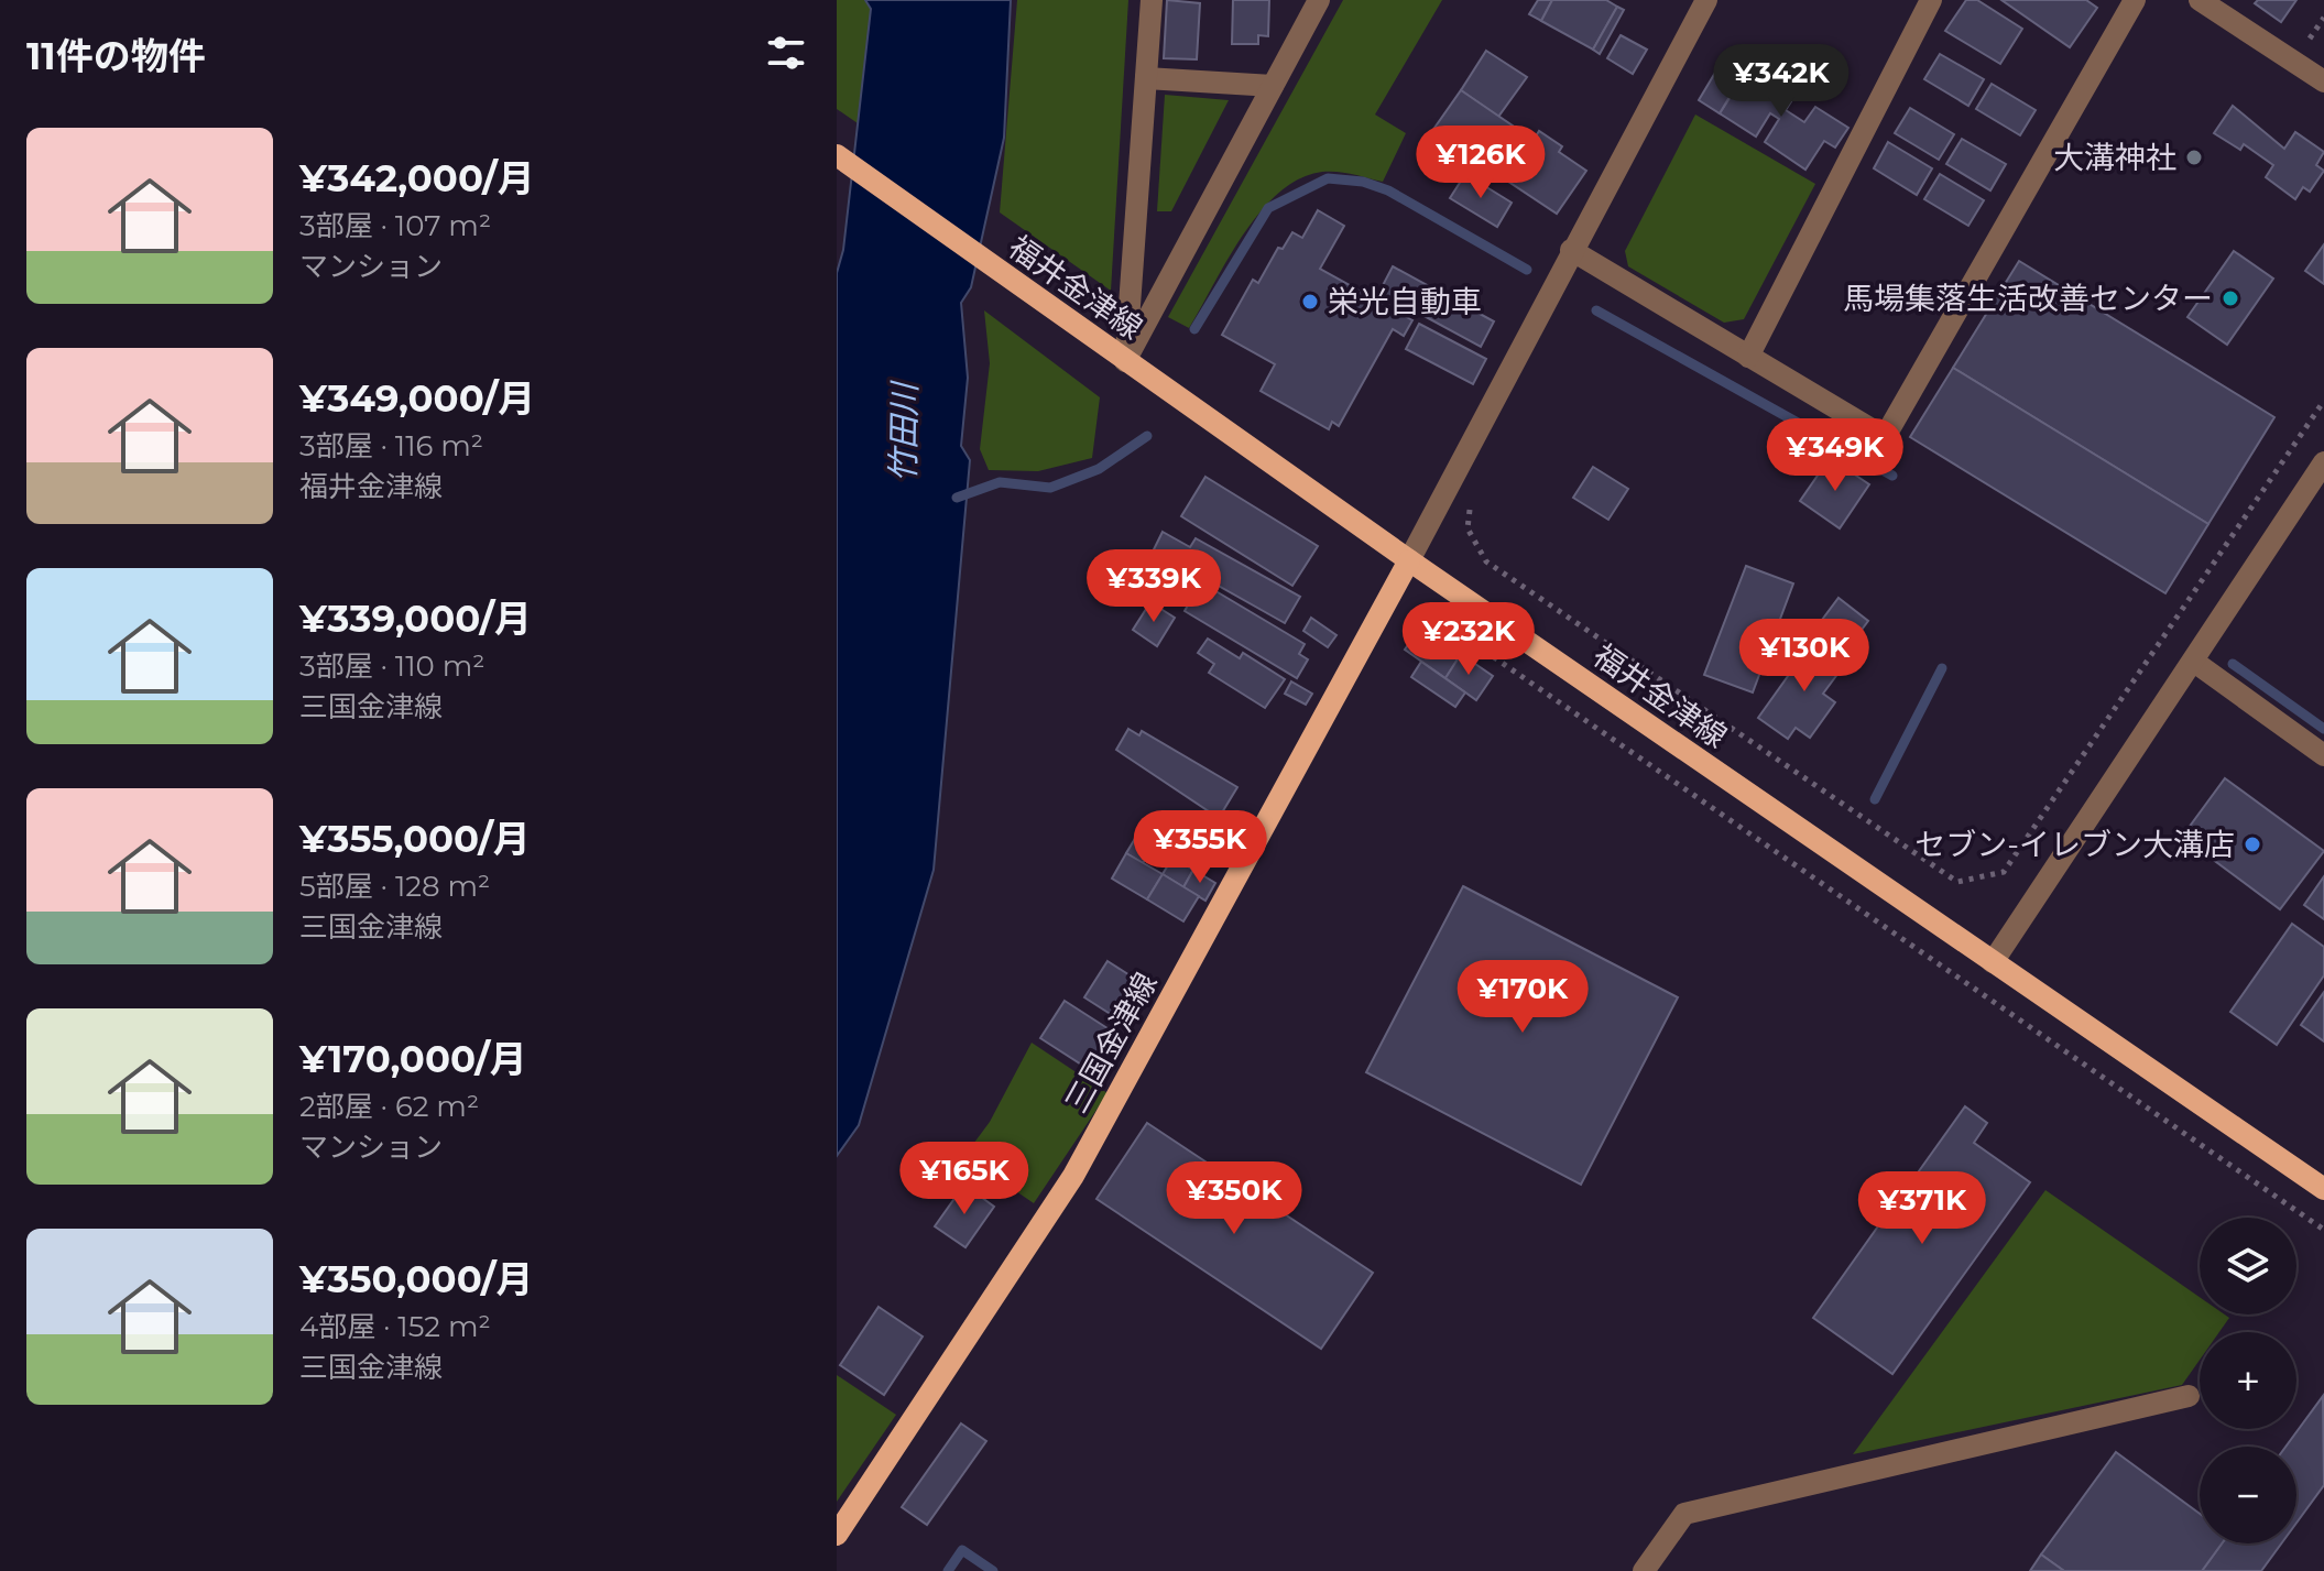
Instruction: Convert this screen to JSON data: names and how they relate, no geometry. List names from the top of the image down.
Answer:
{
  "streets": {
    "main road": ["福井金津線", "三国金津線"]
  },
  "crossings": [
    ["福井金津線", "三国金津線"]
  ],
  "water": ["竹田川"],
  "places": [
    "大溝神社",
    "馬場集落生活改善センター",
    "栄光自動車",
    "セブン-イレブン大溝店"
  ],
  "page": {
    "heading": "11件の物件",
    "price": [
      "¥342K",
      "¥126K",
      "¥349K",
      "¥339K",
      "¥232K",
      "¥130K",
      "¥355K",
      "¥170K",
      "¥165K",
      "¥350K",
      "¥371K"
    ],
    "list": [
      {
        "name": "¥342,000/月",
        "note": "3部屋 · 107 m² · マンション"
      },
      {
        "name": "¥349,000/月",
        "note": "3部屋 · 116 m² · 福井金津線"
      },
      {
        "name": "¥339,000/月",
        "note": "3部屋 · 110 m² · 三国金津線"
      },
      {
        "name": "¥355,000/月",
        "note": "5部屋 · 128 m² · 三国金津線"
      },
      {
        "name": "¥170,000/月",
        "note": "2部屋 · 62 m² · マンション"
      },
      {
        "name": "¥350,000/月",
        "note": "4部屋 · 152 m² · 三国金津線"
      }
    ],
    "map_buttons": ["+", "−"]
  }
}
